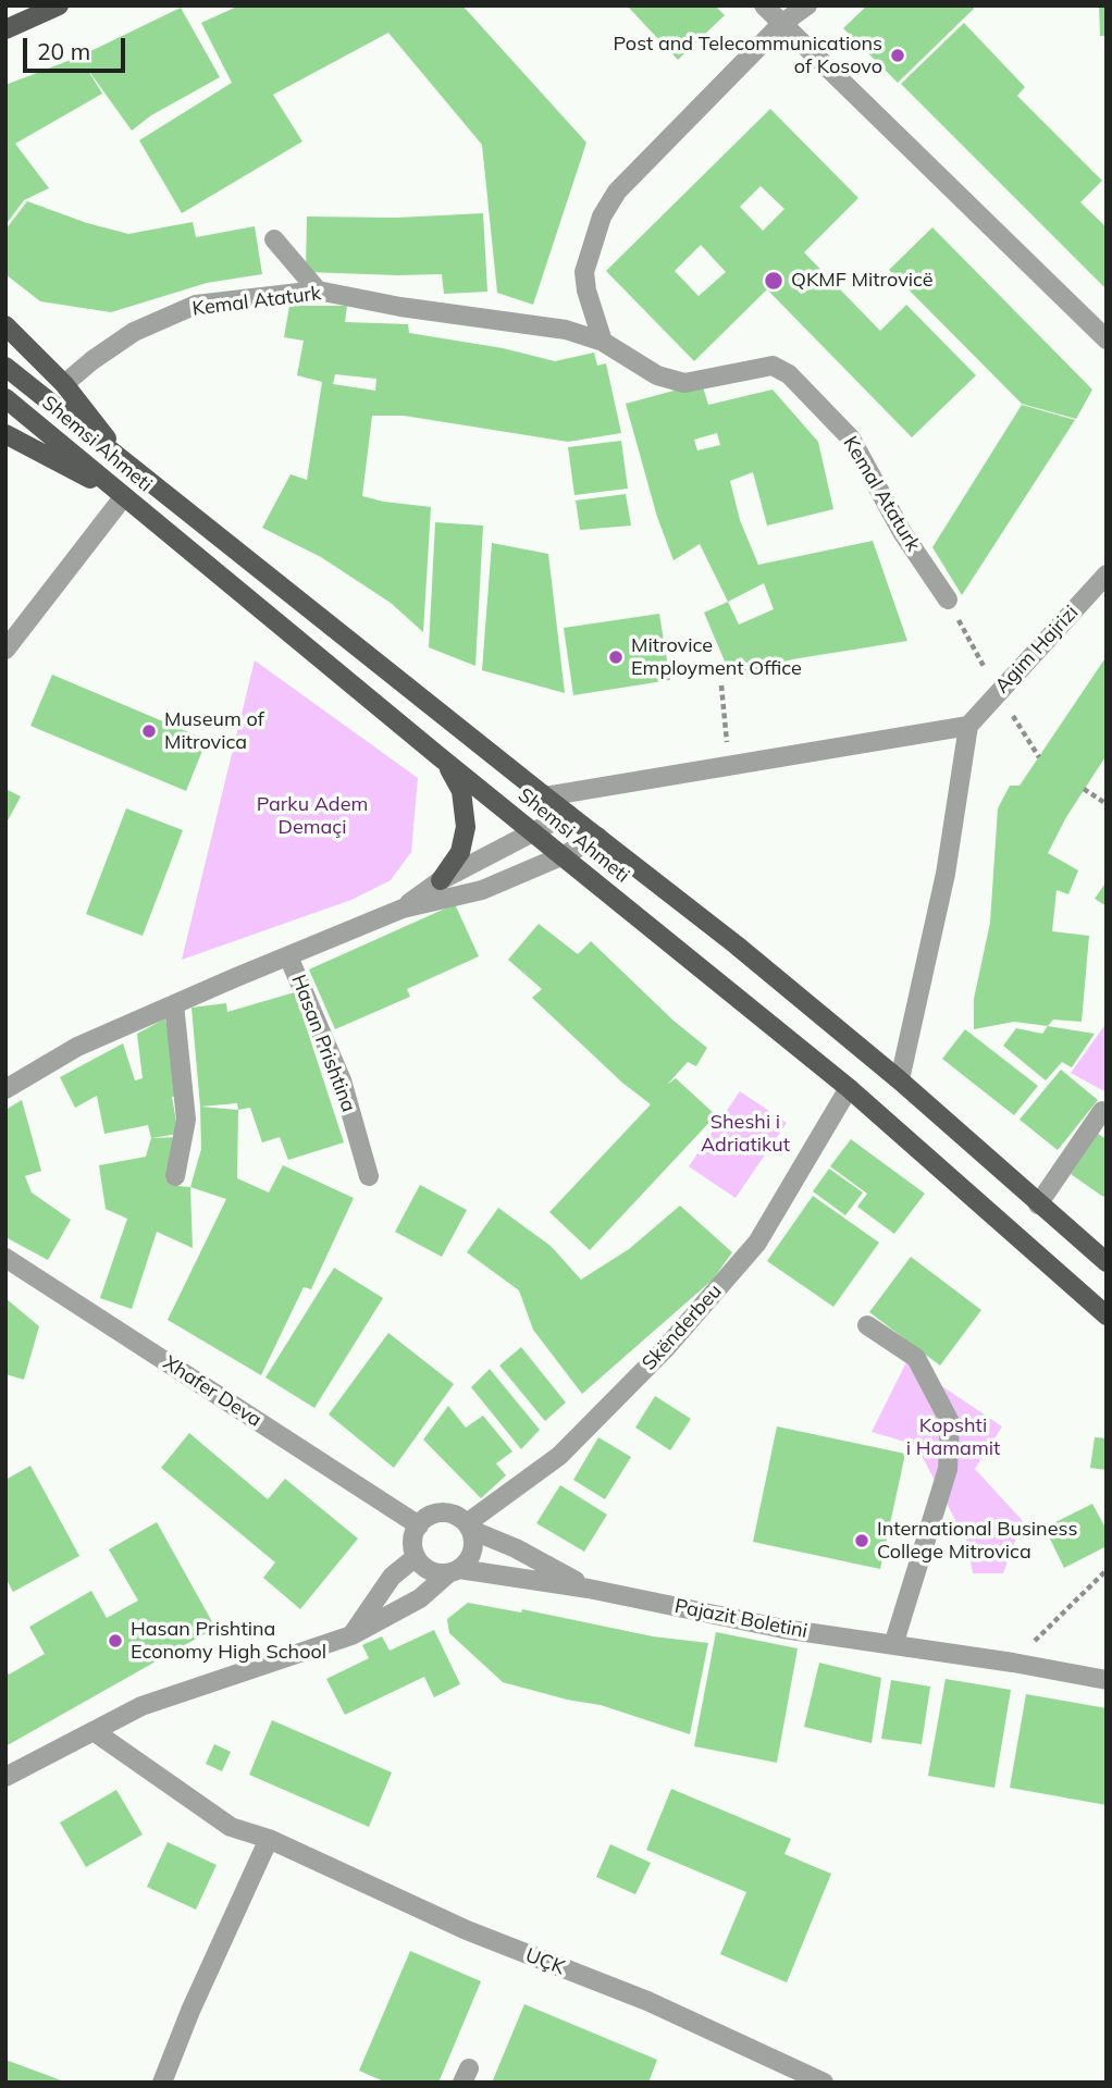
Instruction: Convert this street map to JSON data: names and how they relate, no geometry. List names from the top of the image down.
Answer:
{
  "streets": {
    "main road": ["Shemsi Ahmeti"],
    "street": [
      "Kemal Ataturk",
      "Agim Hajrizi",
      "Hasan Prishtina",
      "Skënderbeu",
      "Xhafer Deva",
      "Pajazit Boletini",
      "UÇK"
    ]
  },
  "crossings": [
    ["Shemsi Ahmeti", "Hasan Prishtina"],
    ["Shemsi Ahmeti", "Skënderbeu"],
    ["Skënderbeu", "Xhafer Deva"],
    ["Skënderbeu", "Pajazit Boletini"],
    ["Xhafer Deva", "Pajazit Boletini"]
  ],
  "parks": ["Parku Adem Demaçi", "Sheshi i Adriatikut", "Kopshti i Hamamit"],
  "places": [
    "Post and Telecommunications of Kosovo",
    "QKMF Mitrovicë",
    "Mitrovice Employment Office",
    "Museum of Mitrovica",
    "International Business College Mitrovica",
    "Hasan Prishtina Economy High School"
  ],
  "scale_bar": "20 m"
}
